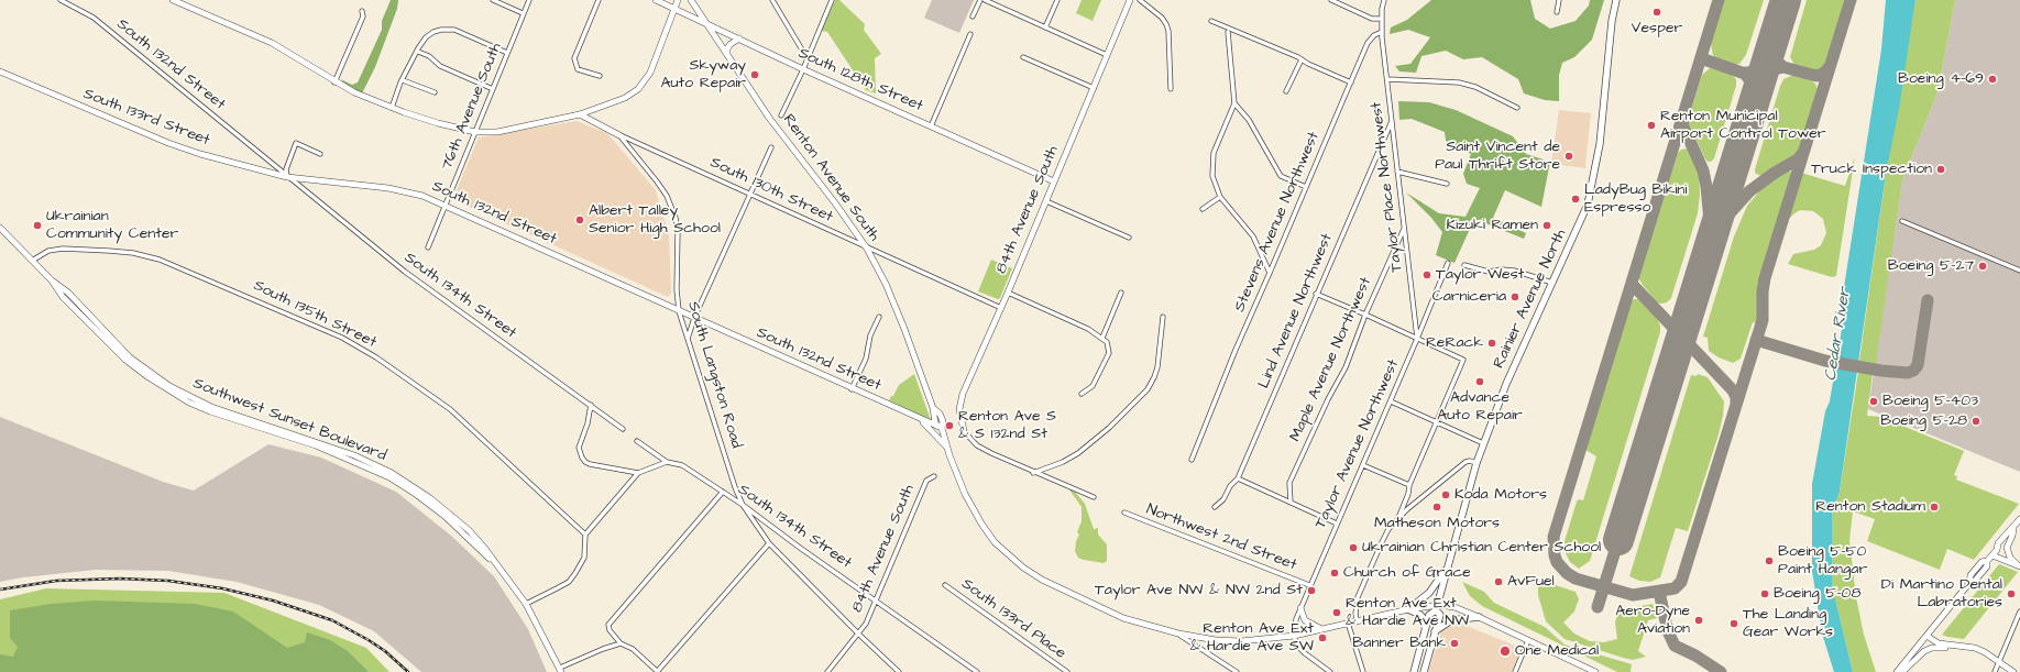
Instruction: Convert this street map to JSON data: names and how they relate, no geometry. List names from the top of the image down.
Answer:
{
  "streets": {
    "main road": ["Rainier Avenue North"],
    "street": [
      "South 132nd Street",
      "South 128th Street",
      "76th Avenue South",
      "South 133rd Street",
      "Renton Avenue South",
      "Taylor Place Northwest",
      "South 130th Street",
      "84th Avenue South",
      "Stevens Avenue Northwest",
      "South 134th Street",
      "Lind Avenue Northwest",
      "South 135th Street",
      "Maple Avenue Northwest",
      "South Langston Road",
      "Southwest Sunset Boulevard",
      "Taylor Avenue Northwest",
      "Northwest 2nd Street",
      "South 133rd Place"
    ]
  },
  "crossings": [
    ["South 132nd Street", "76th Avenue South"],
    ["South 132nd Street", "South 133rd Street"],
    ["South 132nd Street", "Renton Avenue South"],
    ["South 132nd Street", "South 134th Street"],
    ["South 132nd Street", "South Langston Road"],
    ["South 128th Street", "Renton Avenue South"],
    ["South 128th Street", "84th Avenue South"],
    ["South 133rd Street", "South 134th Street"],
    ["Renton Avenue South", "South 130th Street"],
    ["Renton Avenue South", "Rainier Avenue North"],
    ["Renton Avenue South", "Taylor Avenue Northwest"],
    ["Taylor Place Northwest", "Stevens Avenue Northwest"],
    ["Taylor Place Northwest", "Lind Avenue Northwest"],
    ["Taylor Place Northwest", "Maple Avenue Northwest"],
    ["Taylor Place Northwest", "Taylor Avenue Northwest"],
    ["South 130th Street", "84th Avenue South"],
    ["South 130th Street", "South Langston Road"],
    ["84th Avenue South", "South 134th Street"],
    ["South 134th Street", "South Langston Road"],
    ["South 135th Street", "Southwest Sunset Boulevard"],
    ["Taylor Avenue Northwest", "Northwest 2nd Street"]
  ],
  "water": ["Cedar River"],
  "places": [
    "Vesper",
    "Skyway Auto Repair",
    "Boeing 4-69",
    "Renton Municipal Airport Control Tower",
    "Saint Vincent de Paul Thrift Store",
    "Truck Inspection",
    "LadyBug Bikini Espresso",
    "Albert Talley Senior High School",
    "Ukrainian Community Center",
    "Kizuki Ramen",
    "Boeing 5-27",
    "Taylor West",
    "Carniceria",
    "ReRack",
    "Advance Auto Repair",
    "Boeing 5-403",
    "Boeing 5-28",
    "Renton Ave S & S 132nd St",
    "Koda Motors",
    "Matheson Motors",
    "Renton Stadium",
    "Ukrainian Christian Center School",
    "Boeing 5-50 Paint Hangar",
    "Church of Grace",
    "AvFuel",
    "Taylor Ave NW & NW 2nd St",
    "Boeing 5-08",
    "Di Martino Dental Labratories",
    "Renton Ave Ext & Hardie Ave NW",
    "Aero-Dyne Aviation",
    "The Landing Gear Works",
    "Renton Ave Ext & Hardie Ave SW",
    "Banner Bank",
    "One Medical"
  ]
}
